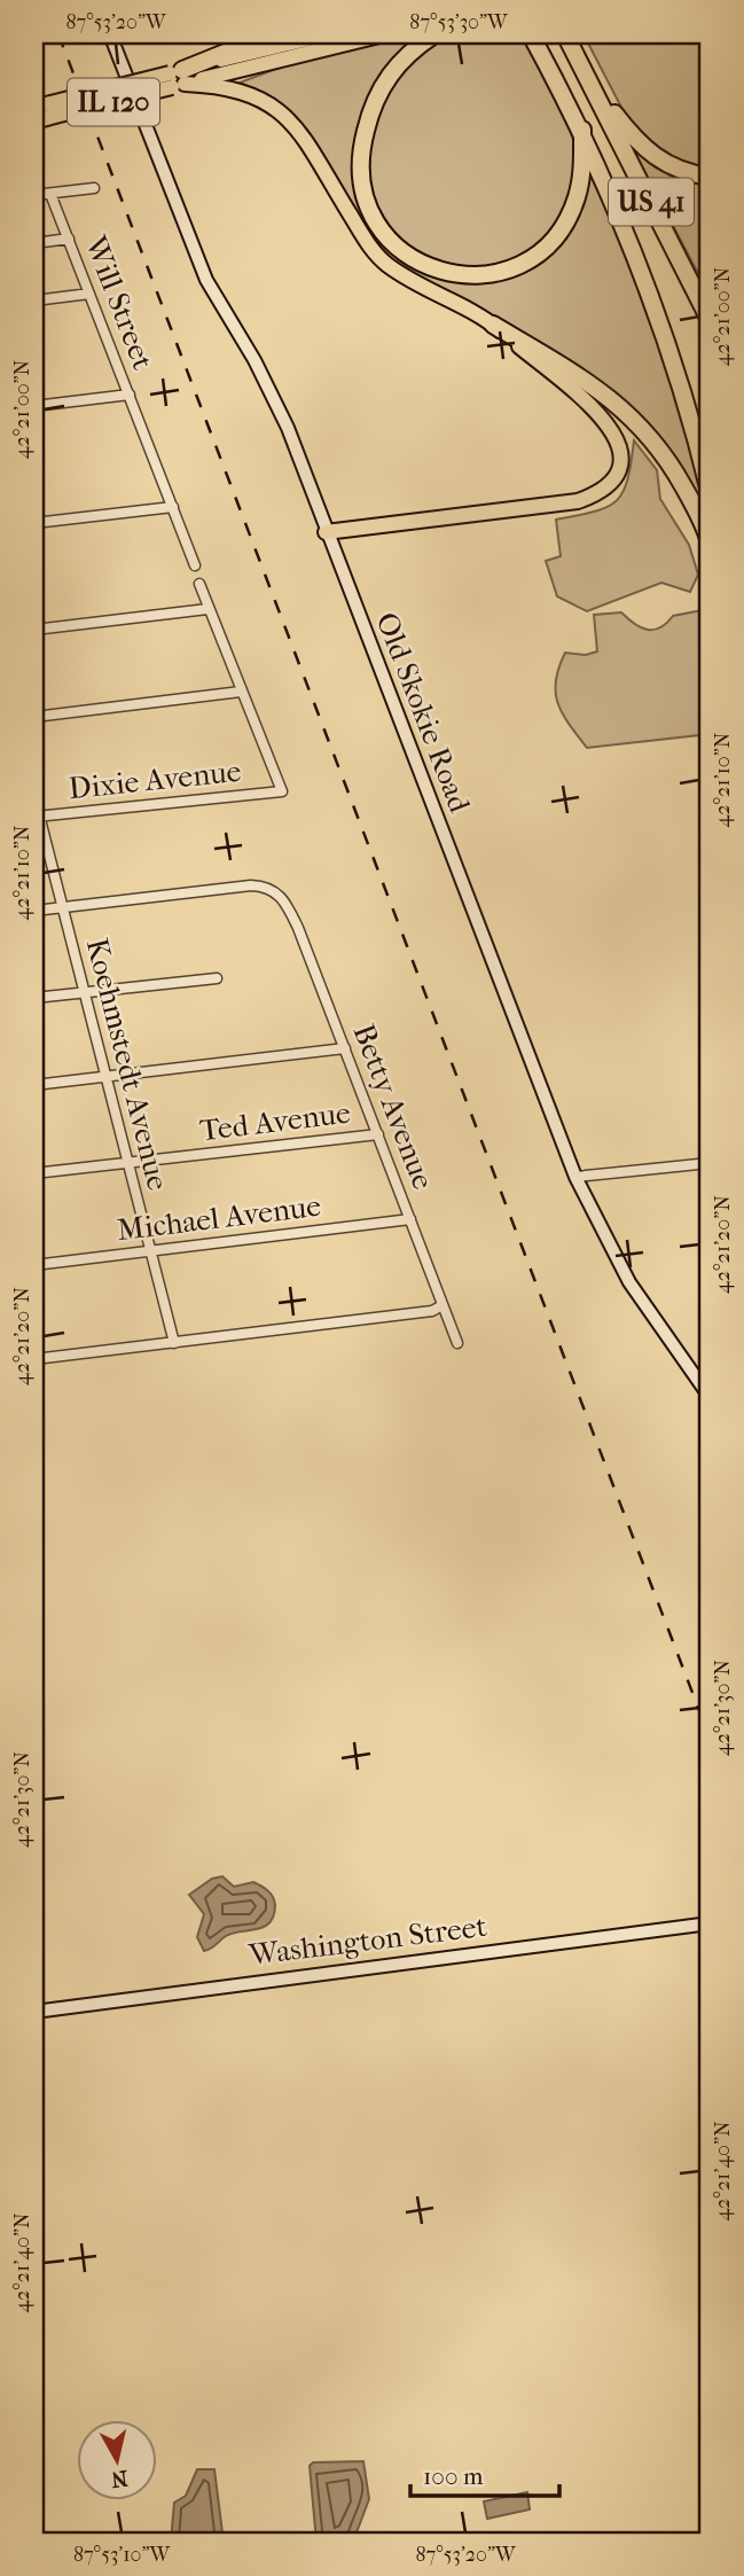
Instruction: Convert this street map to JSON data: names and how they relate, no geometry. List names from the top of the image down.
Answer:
{
  "streets": {
    "highway": ["US 41"],
    "main road": ["IL 120"],
    "street": [
      "Will Street",
      "Old Skokie Road",
      "Dixie Avenue",
      "Koehmstedt Avenue",
      "Betty Avenue",
      "Ted Avenue",
      "Michael Avenue",
      "Washington Street"
    ]
  },
  "crossings": [
    ["Dixie Avenue", "Koehmstedt Avenue"],
    ["Koehmstedt Avenue", "Betty Avenue"],
    ["Koehmstedt Avenue", "Ted Avenue"],
    ["Koehmstedt Avenue", "Michael Avenue"],
    ["Betty Avenue", "Ted Avenue"],
    ["Betty Avenue", "Michael Avenue"]
  ],
  "scale_bar": "100 m",
  "north": "bottom",
  "coordinates": [
    "87°53'20\"W",
    "87°53'30\"W",
    "42°21'00\"N",
    "42°21'10\"N",
    "42°21'20\"N",
    "42°21'30\"N",
    "42°21'40\"N",
    "87°53'10\"W"
  ]
}
